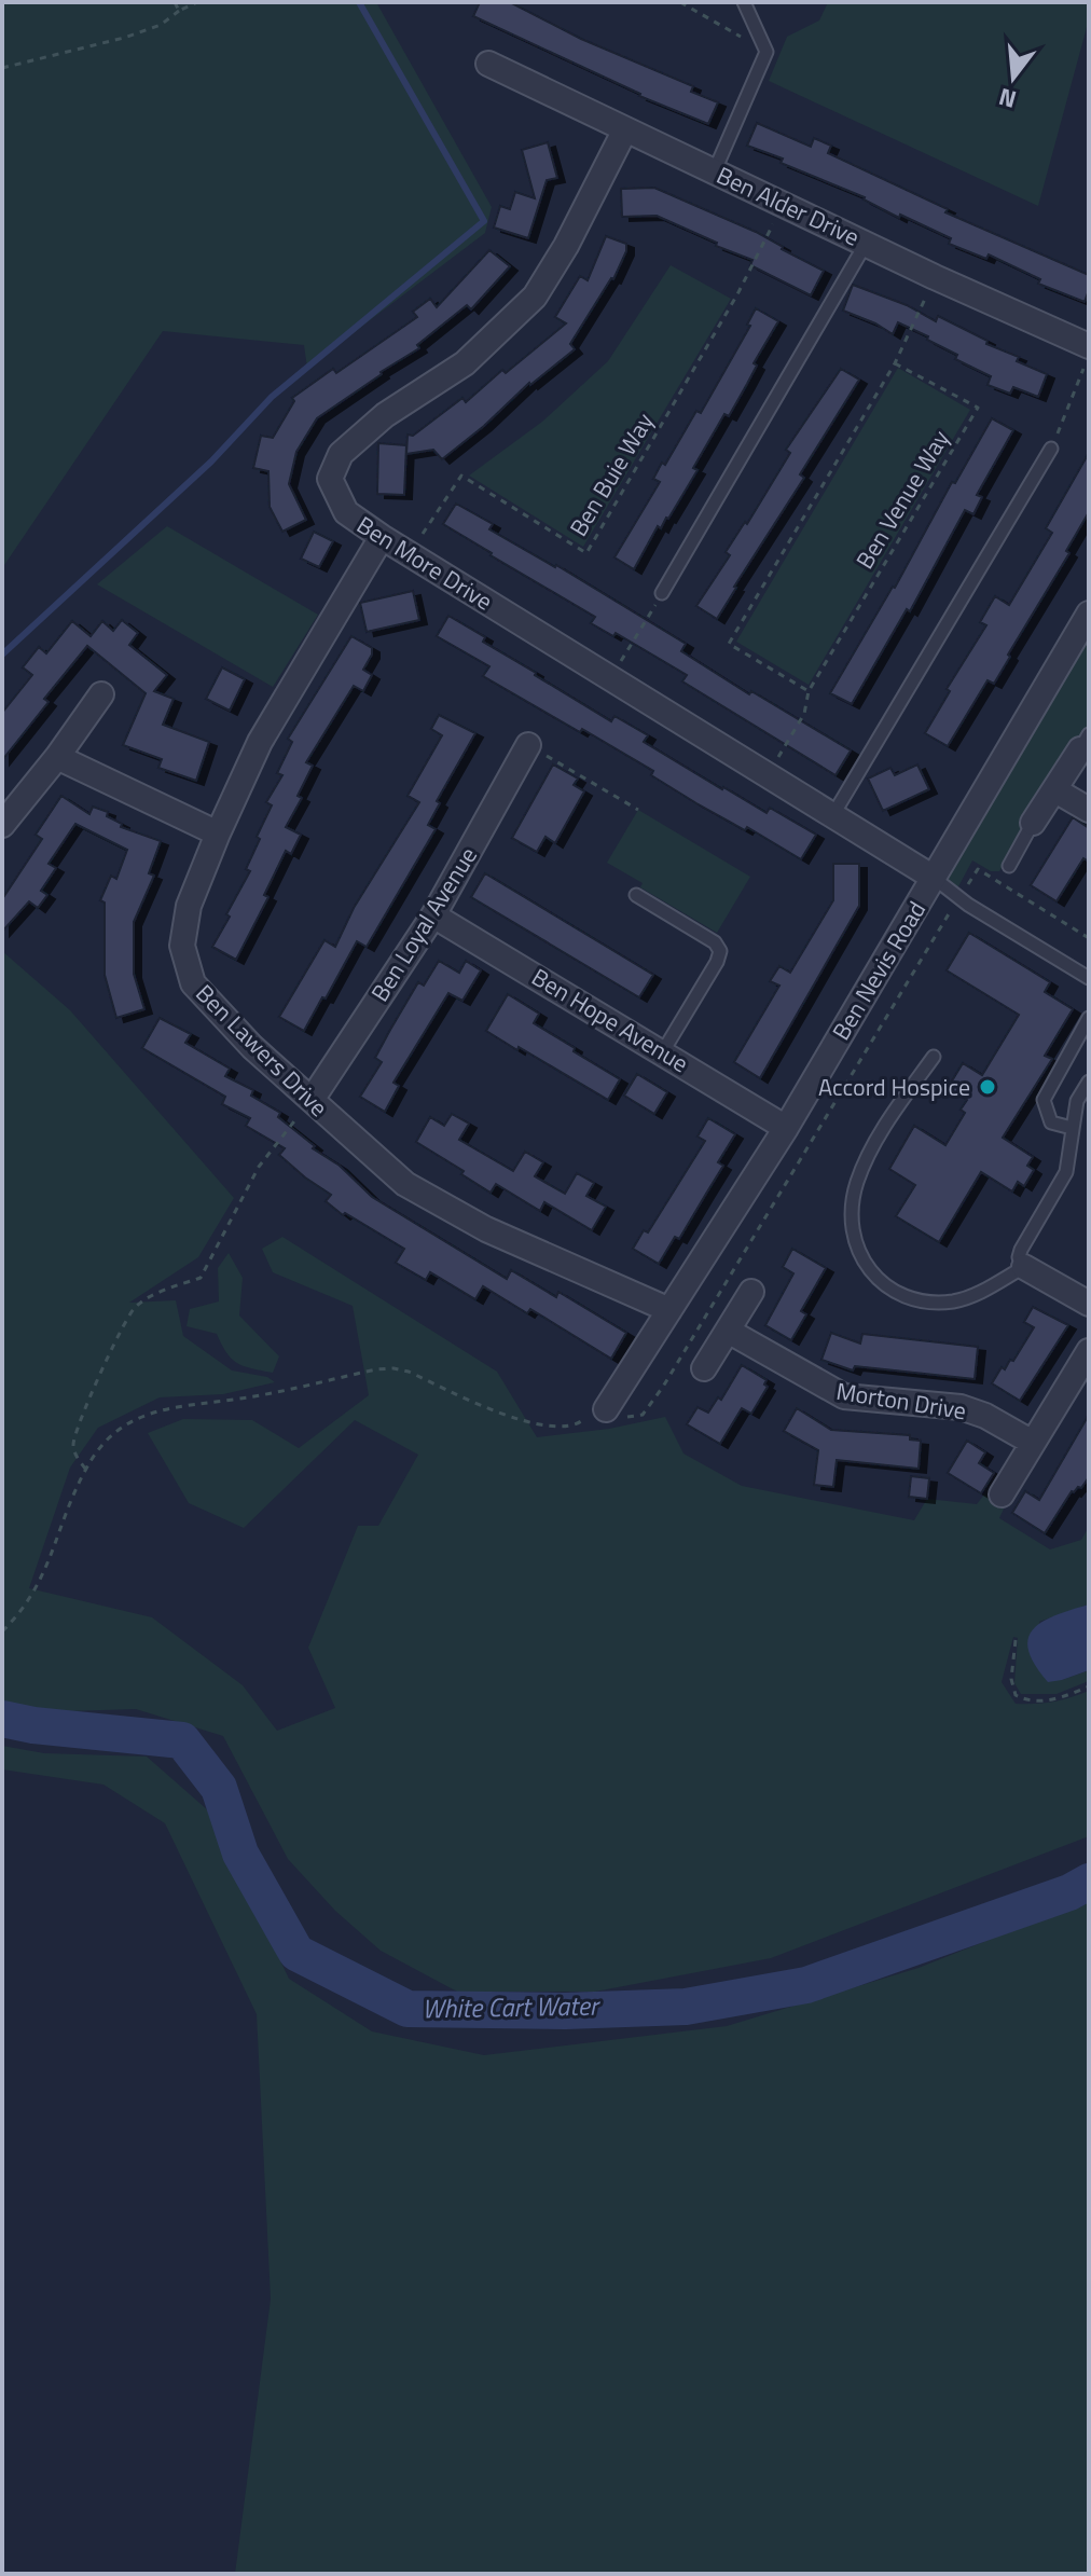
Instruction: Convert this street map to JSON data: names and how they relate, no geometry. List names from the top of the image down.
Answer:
{
  "streets": {
    "street": [
      "Ben Alder Drive",
      "Ben More Drive",
      "Ben Loyal Avenue",
      "Ben Nevis Road",
      "Ben Hope Avenue",
      "Ben Lawers Drive",
      "Morton Drive"
    ],
    "path": ["Ben Buie Way", "Ben Venue Way"]
  },
  "crossings": [
    ["Ben Alder Drive", "Ben Buie Way"],
    ["Ben Alder Drive", "Ben More Drive"],
    ["Ben Buie Way", "Ben More Drive"],
    ["Ben Venue Way", "Ben More Drive"],
    ["Ben More Drive", "Ben Nevis Road"],
    ["Ben More Drive", "Ben Lawers Drive"],
    ["Ben Loyal Avenue", "Ben Hope Avenue"],
    ["Ben Loyal Avenue", "Ben Lawers Drive"],
    ["Ben Nevis Road", "Ben Hope Avenue"],
    ["Ben Nevis Road", "Ben Lawers Drive"]
  ],
  "water": ["White Cart Water"],
  "places": ["Accord Hospice"],
  "north": "bottom"
}
